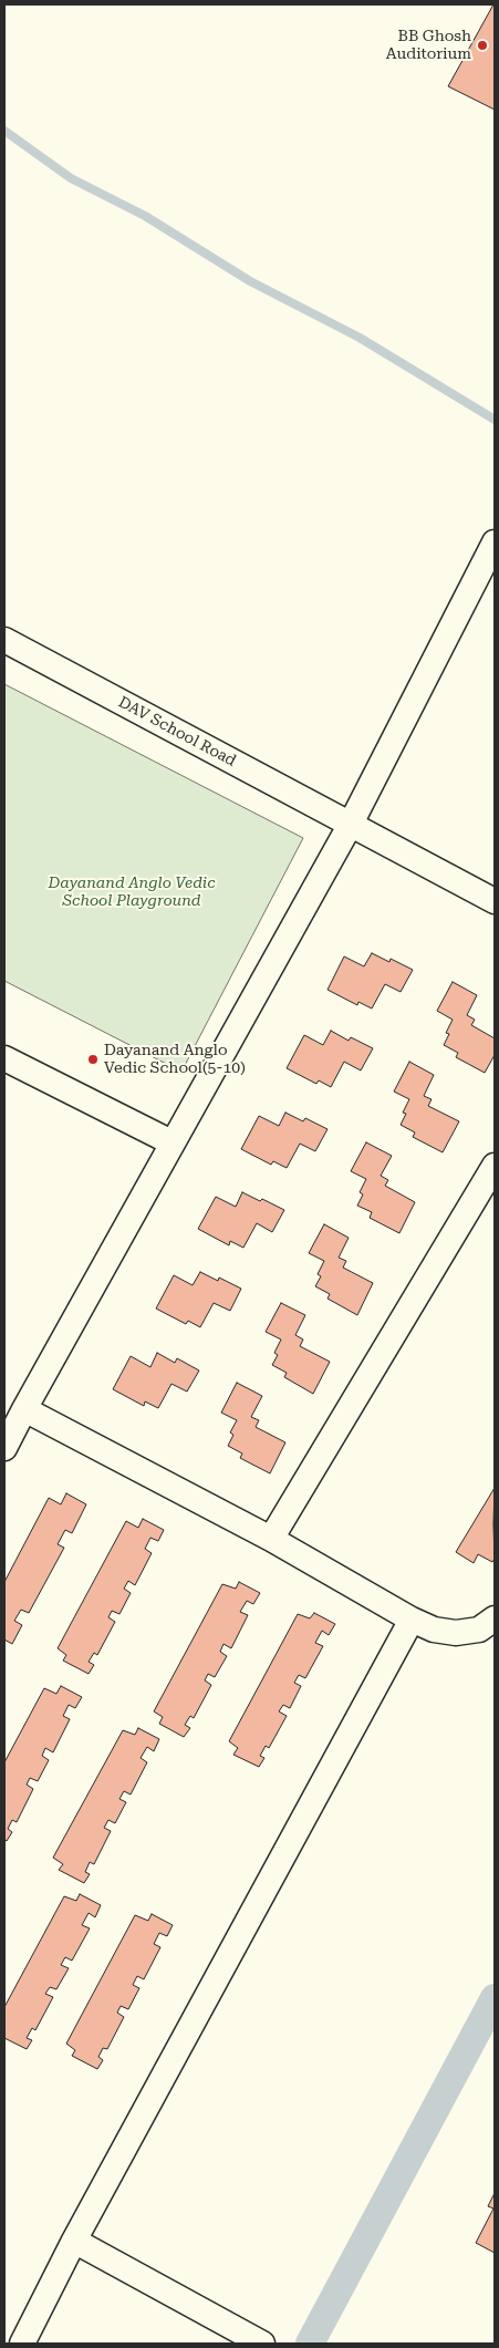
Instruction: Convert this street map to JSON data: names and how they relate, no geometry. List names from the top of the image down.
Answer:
{
  "streets": {
    "street": ["DAV School Road"]
  },
  "parks": ["Dayanand Anglo Vedic School Playground"],
  "places": ["BB Ghosh Auditorium", "Dayanand Anglo Vedic School(5-10)"]
}
